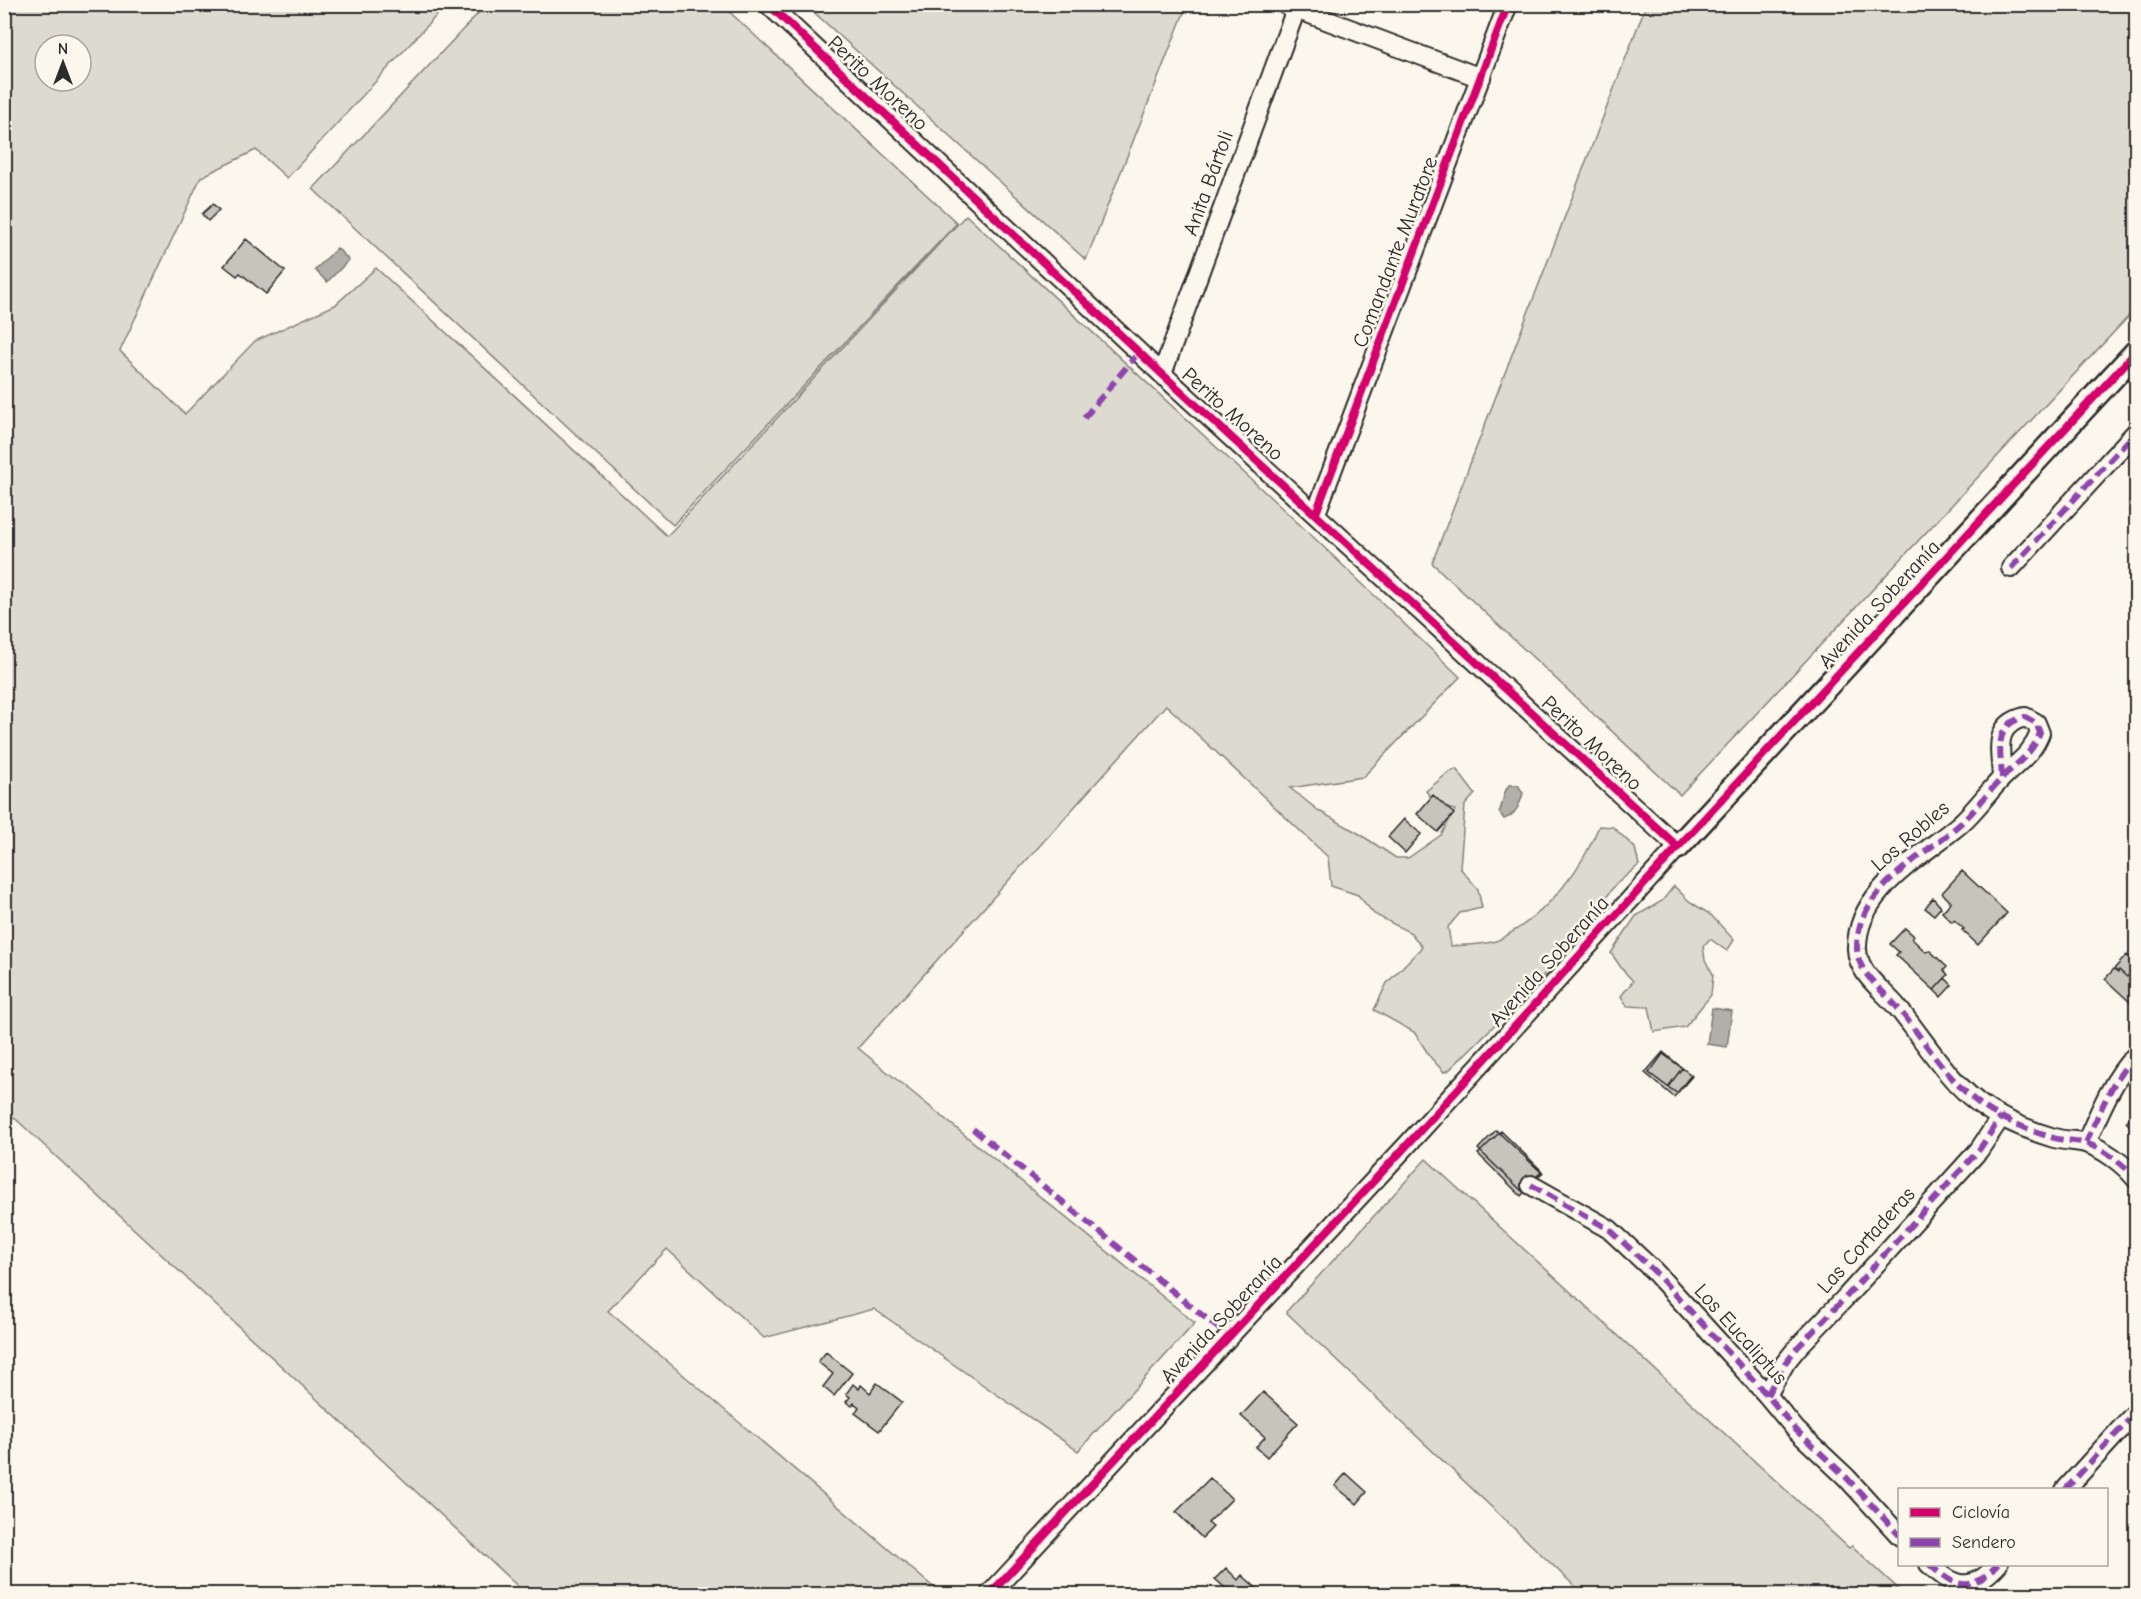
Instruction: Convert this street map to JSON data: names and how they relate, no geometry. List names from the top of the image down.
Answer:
{
  "streets": {
    "street": [
      "Perito Moreno",
      "Anita Bártoli",
      "Comandante Muratore",
      "Avenida Soberanía",
      "Los Robles",
      "Las Cortaderas",
      "Los Eucaliptus"
    ]
  },
  "crossings": [
    ["Perito Moreno", "Anita Bártoli"],
    ["Perito Moreno", "Comandante Muratore"],
    ["Perito Moreno", "Avenida Soberanía"],
    ["Los Robles", "Las Cortaderas"],
    ["Las Cortaderas", "Los Eucaliptus"]
  ],
  "legend": ["Ciclovía", "Sendero"],
  "north": "top"
}
